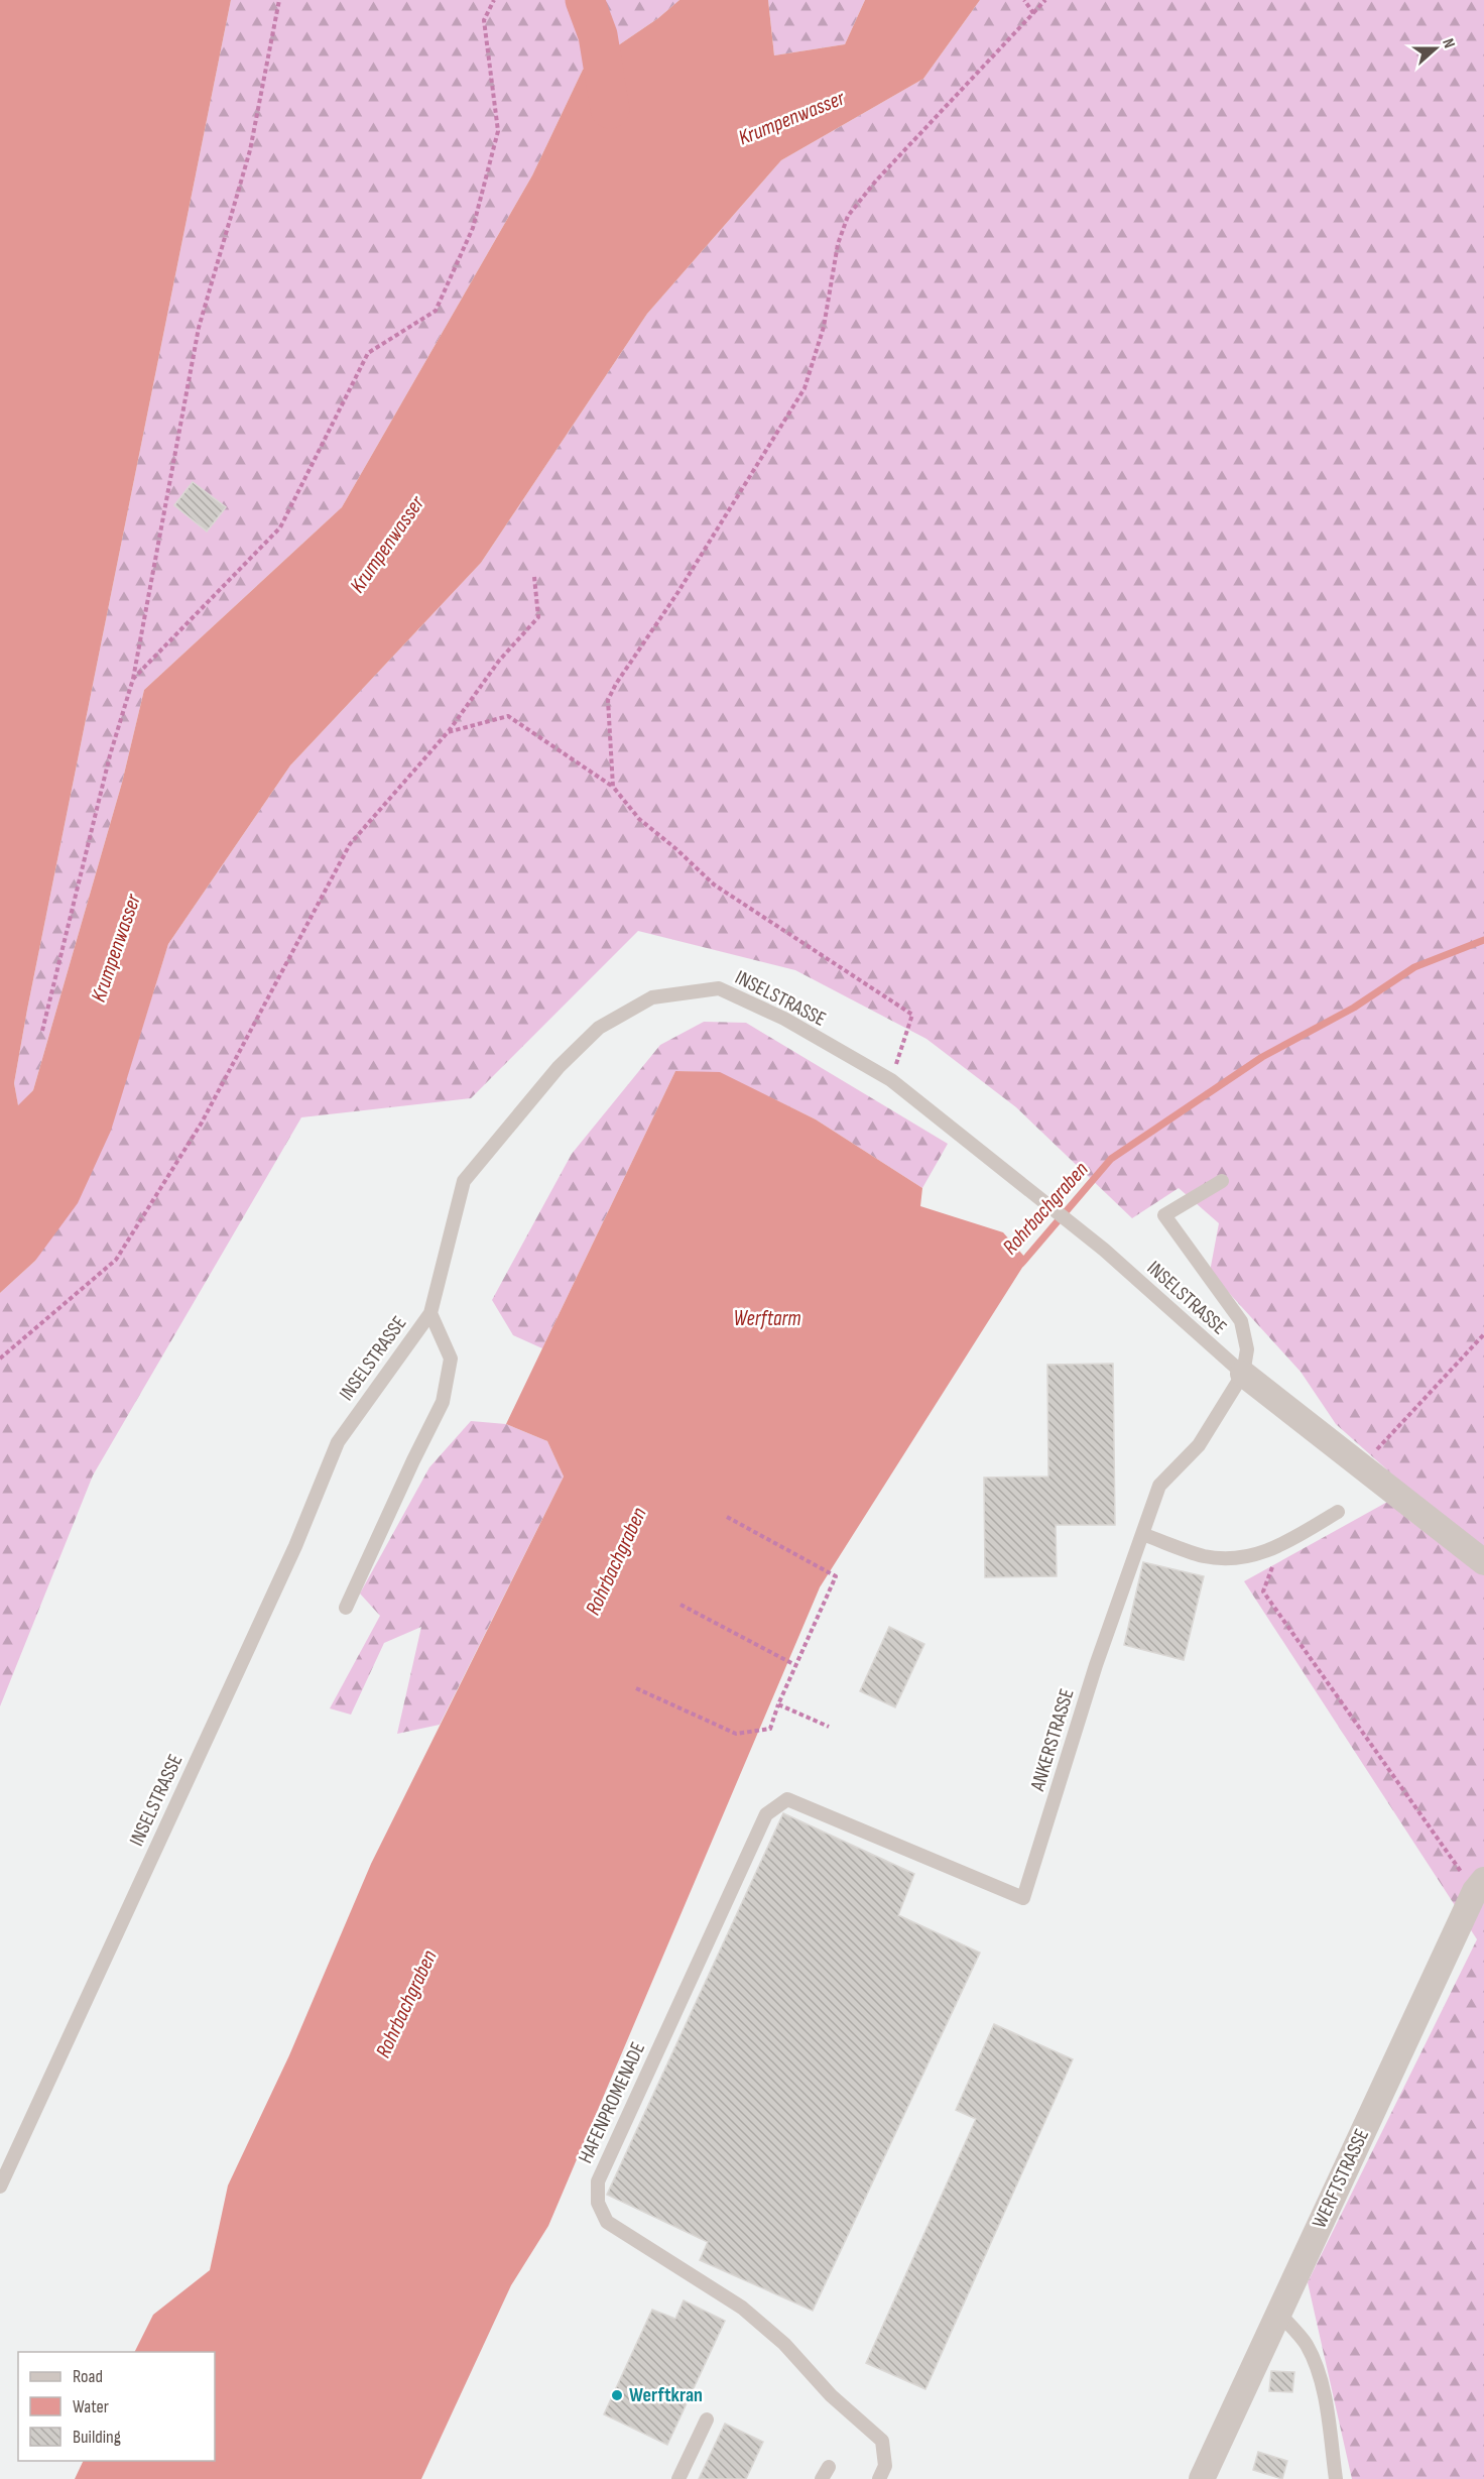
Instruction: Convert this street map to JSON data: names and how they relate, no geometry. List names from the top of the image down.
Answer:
{
  "streets": {
    "street": ["WERFTSTRASSE"],
    "lane": ["INSELSTRASSE", "ANKERSTRASSE", "HAFENPROMENADE"]
  },
  "crossings": [
    ["INSELSTRASSE", "ANKERSTRASSE"],
    ["ANKERSTRASSE", "HAFENPROMENADE"]
  ],
  "water": ["Krumpenwasser", "Rohrbachgraben", "Werftarm"],
  "places": ["Werftkran"],
  "legend": ["Road", "Water", "Building"],
  "north": "right"
}
